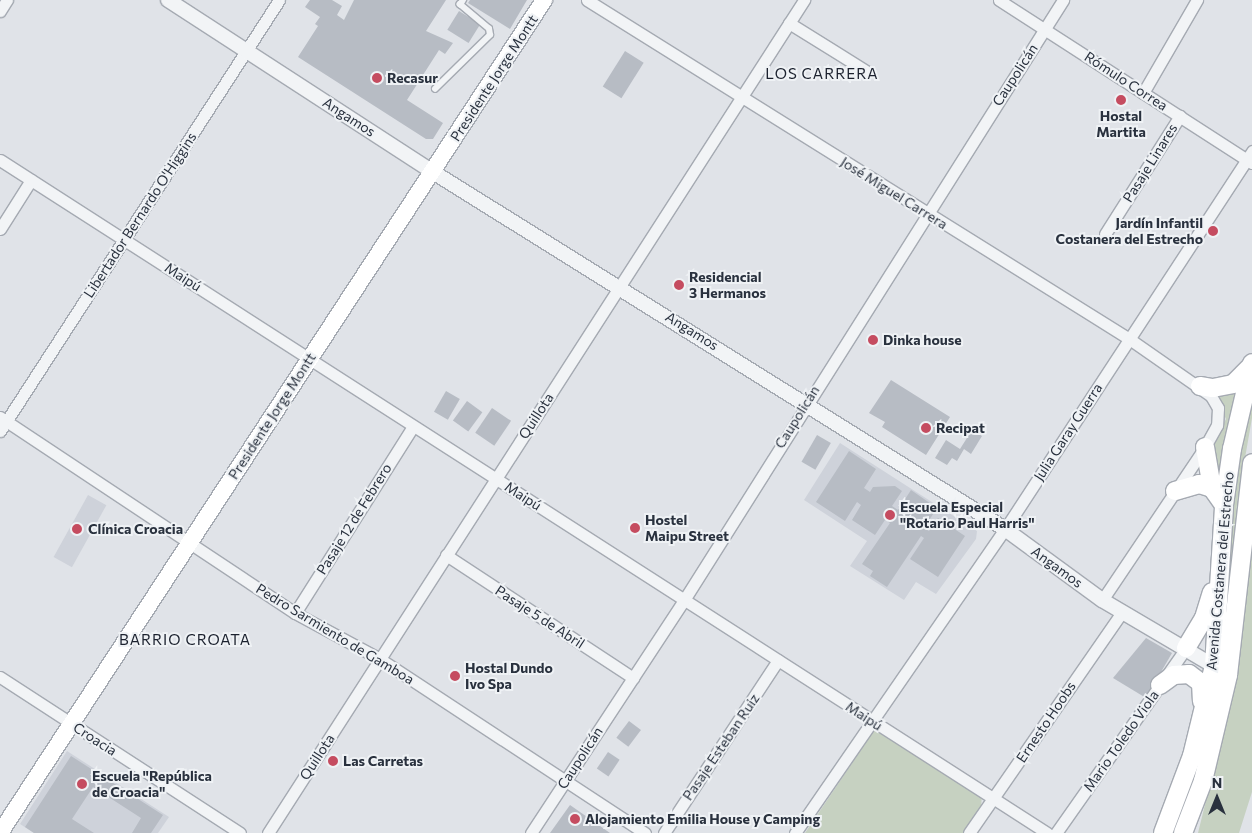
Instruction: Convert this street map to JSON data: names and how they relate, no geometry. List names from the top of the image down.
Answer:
{
  "streets": {
    "main road": ["Presidente Jorge Montt", "Avenida Costanera del Estrecho"],
    "street": [
      "Caupolicán",
      "Rómulo Correa",
      "Angamos",
      "Pasaje Linares",
      "José Miguel Carrera",
      "Libertador Bernardo O'Higgins",
      "Maipú",
      "Quillota",
      "Julia Garay Guerra",
      "Pasaje 12 de Febrero",
      "Pasaje 5 de Abril",
      "Pedro Sarmiento de Gamboa",
      "Ernesto Hoobs",
      "Croacia",
      "Mario Toledo Viola",
      "Pasaje Esteban Ruiz"
    ]
  },
  "crossings": [
    ["Caupolicán", "Rómulo Correa"],
    ["Caupolicán", "Angamos"],
    ["Caupolicán", "José Miguel Carrera"],
    ["Caupolicán", "Maipú"],
    ["Caupolicán", "Pasaje 5 de Abril"],
    ["Caupolicán", "Pedro Sarmiento de Gamboa"],
    ["Presidente Jorge Montt", "Angamos"],
    ["Presidente Jorge Montt", "Maipú"],
    ["Presidente Jorge Montt", "Pedro Sarmiento de Gamboa"],
    ["Presidente Jorge Montt", "Croacia"],
    ["Rómulo Correa", "Pasaje Linares"],
    ["Rómulo Correa", "Julia Garay Guerra"],
    ["Angamos", "Libertador Bernardo O'Higgins"],
    ["Angamos", "Quillota"],
    ["Angamos", "Julia Garay Guerra"],
    ["Angamos", "Avenida Costanera del Estrecho"],
    ["Angamos", "Ernesto Hoobs"],
    ["Angamos", "Mario Toledo Viola"],
    ["José Miguel Carrera", "Quillota"],
    ["José Miguel Carrera", "Julia Garay Guerra"],
    ["Libertador Bernardo O'Higgins", "Maipú"],
    ["Libertador Bernardo O'Higgins", "Pedro Sarmiento de Gamboa"],
    ["Maipú", "Quillota"],
    ["Maipú", "Julia Garay Guerra"],
    ["Maipú", "Pasaje 12 de Febrero"],
    ["Maipú", "Ernesto Hoobs"],
    ["Maipú", "Pasaje Esteban Ruiz"],
    ["Quillota", "Pasaje 5 de Abril"],
    ["Quillota", "Pedro Sarmiento de Gamboa"],
    ["Pasaje 12 de Febrero", "Pedro Sarmiento de Gamboa"]
  ],
  "districts": ["LOS CARRERA", "BARRIO CROATA"],
  "places": [
    "Recasur",
    "Hostal Martita",
    "Jardín Infantil Costanera del Estrecho",
    "Residencial 3 Hermanos",
    "Dinka house",
    "Recipat",
    "Escuela Especial \"Rotario Paul Harris\"",
    "Hostel Maipu Street",
    "Clínica Croacia",
    "Hostal Dundo Ivo Spa",
    "Las Carretas",
    "Escuela \"República de Croacia\"",
    "Alojamiento Emilia House y Camping"
  ],
  "north": "top"
}
